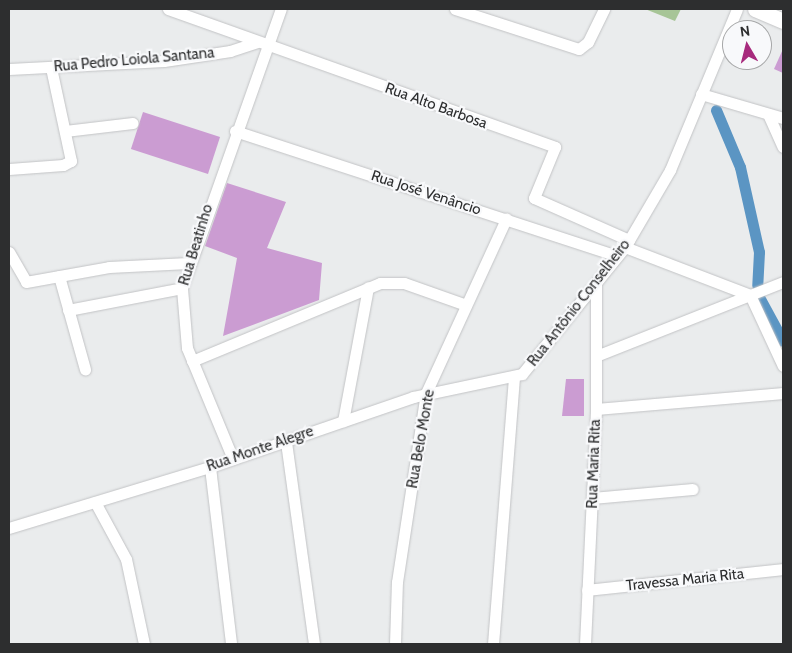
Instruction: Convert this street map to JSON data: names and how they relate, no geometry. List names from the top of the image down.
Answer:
{
  "streets": {
    "street": [
      "Rua Pedro Loiola Santana",
      "Rua Alto Barbosa",
      "Rua José Venâncio",
      "Rua Beatinho",
      "Rua Antônio Conselheiro",
      "Rua Belo Monte",
      "Rua Monte Alegre",
      "Rua Maria Rita",
      "Travessa Maria Rita"
    ]
  },
  "crossings": [
    ["Rua Pedro Loiola Santana", "Rua Alto Barbosa"],
    ["Rua Pedro Loiola Santana", "Rua Beatinho"],
    ["Rua Alto Barbosa", "Rua Beatinho"],
    ["Rua Alto Barbosa", "Rua Antônio Conselheiro"],
    ["Rua José Venâncio", "Rua Beatinho"],
    ["Rua José Venâncio", "Rua Antônio Conselheiro"],
    ["Rua José Venâncio", "Rua Belo Monte"],
    ["Rua Beatinho", "Rua Monte Alegre"],
    ["Rua Antônio Conselheiro", "Rua Monte Alegre"],
    ["Rua Antônio Conselheiro", "Rua Maria Rita"],
    ["Rua Belo Monte", "Rua Monte Alegre"],
    ["Rua Maria Rita", "Travessa Maria Rita"]
  ],
  "north": "top"
}
